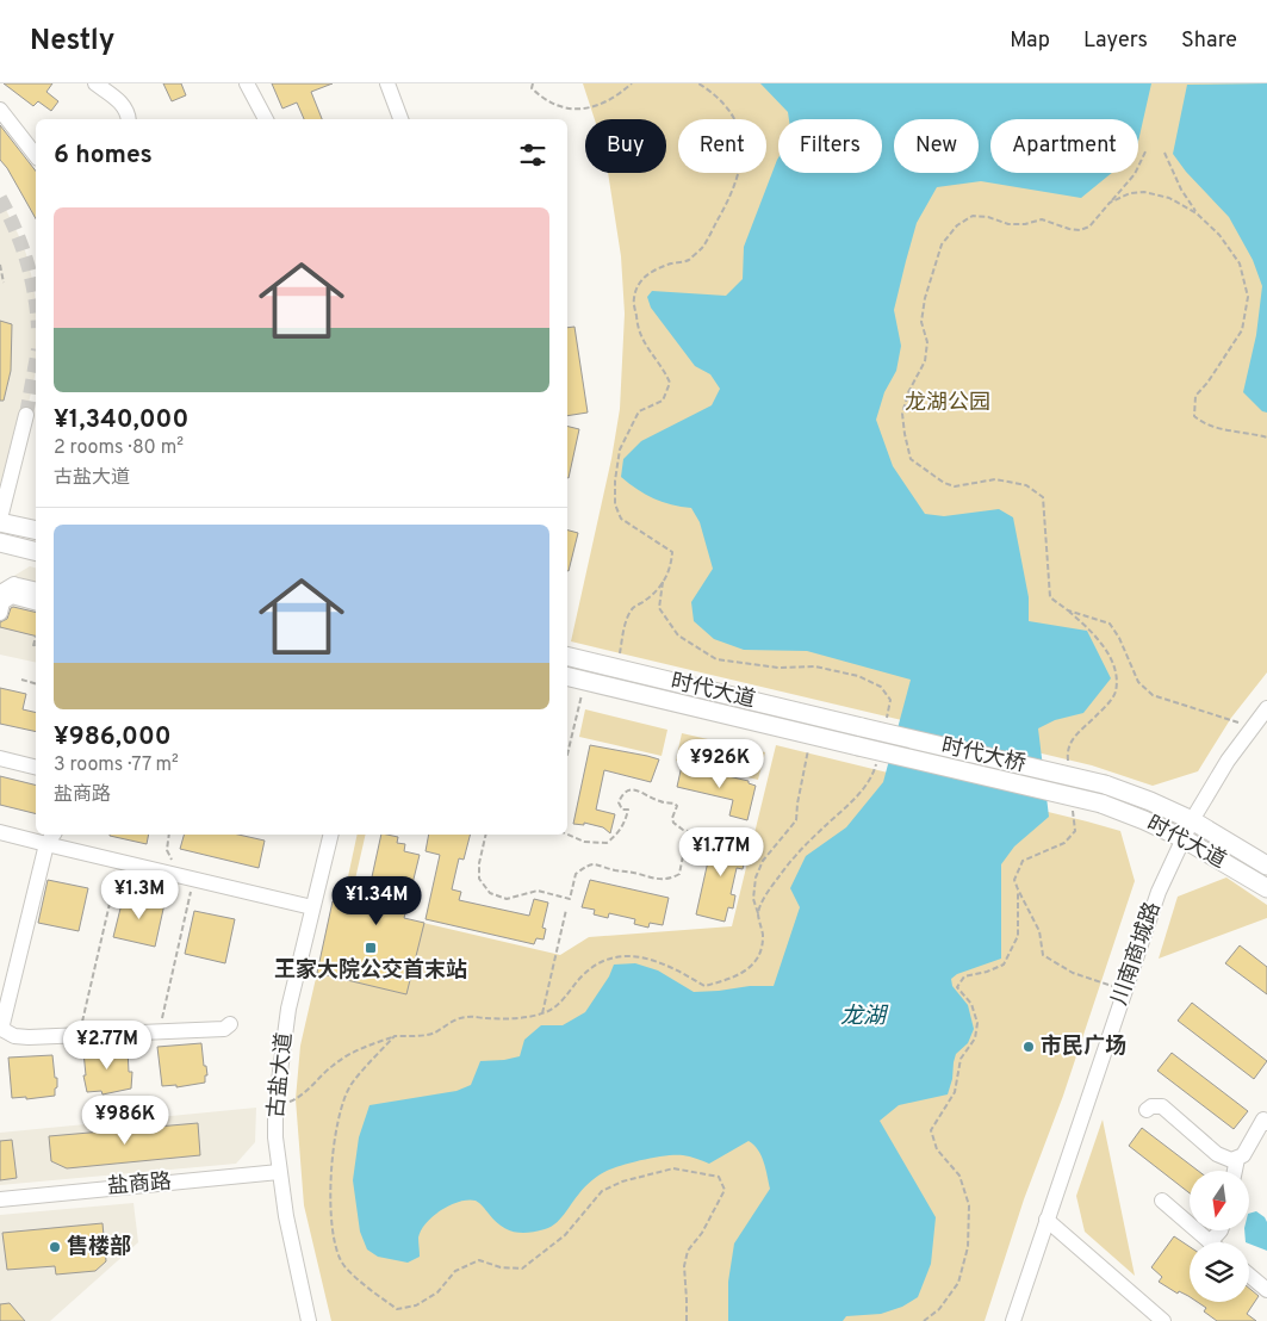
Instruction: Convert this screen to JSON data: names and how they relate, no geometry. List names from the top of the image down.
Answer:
{
  "streets": {
    "main road": ["时代大道", "时代大桥"],
    "street": ["川南商城路", "古盐大道", "盐商路"]
  },
  "crossings": [
    ["时代大道", "时代大桥"],
    ["时代大道", "川南商城路"],
    ["古盐大道", "盐商路"]
  ],
  "water": ["龙湖"],
  "parks": ["龙湖公园"],
  "places": {
    "transit": ["王家大院公交首末站"],
    "other": ["市民广场", "售楼部"]
  },
  "north": "bottom",
  "page": {
    "header": "Nestly",
    "nav": ["Map", "Layers", "Share"],
    "chip": [
      "Buy",
      "Rent",
      "Filters",
      "New",
      "Apartment"
    ],
    "heading": "6 homes",
    "list": [
      {
        "name": "¥1,340,000",
        "note": "2 rooms · 80 m² · 古盐大道"
      },
      {
        "name": "¥986,000",
        "note": "3 rooms · 77 m² · 盐商路"
      }
    ],
    "price": [
      "¥926K",
      "¥1.77M",
      "¥1.3M",
      "¥1.34M",
      "¥2.77M",
      "¥986K"
    ]
  }
}
